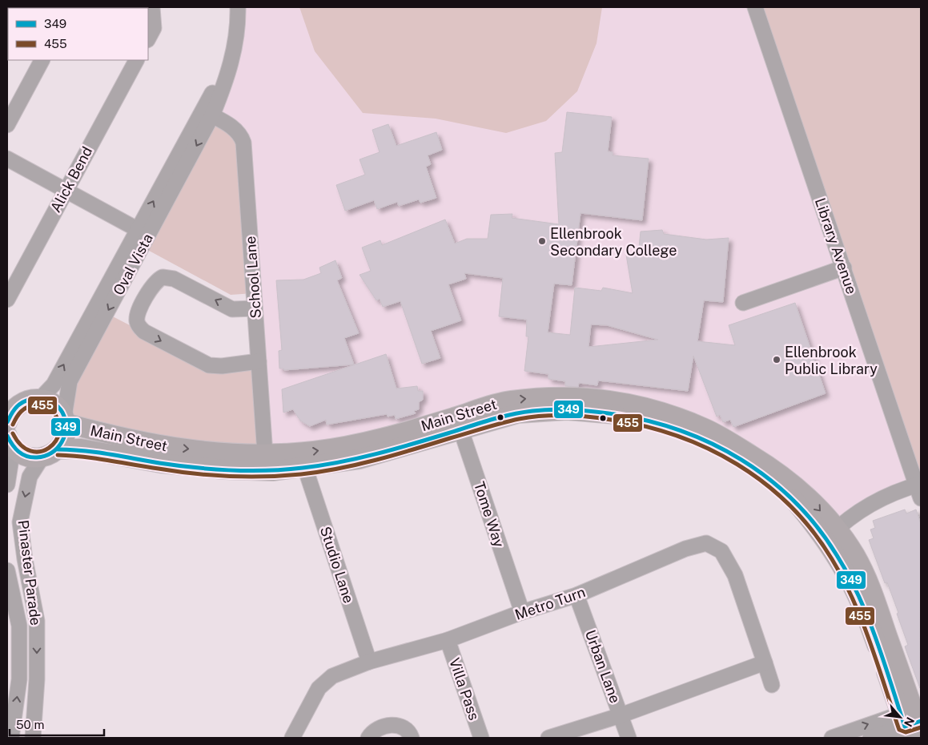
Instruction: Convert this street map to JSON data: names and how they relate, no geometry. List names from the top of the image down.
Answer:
{
  "streets": {
    "main road": ["Main Street"],
    "street": [
      "Alick Bend",
      "Library Avenue",
      "Oval Vista",
      "School Lane",
      "Tome Way",
      "Studio Lane",
      "Pinaster Parade",
      "Metro Turn",
      "Urban Lane",
      "Villa Pass"
    ]
  },
  "crossings": [
    ["Oval Vista", "School Lane"],
    ["Oval Vista", "Main Street"],
    ["School Lane", "Main Street"],
    ["Main Street", "Tome Way"],
    ["Main Street", "Studio Lane"],
    ["Tome Way", "Metro Turn"],
    ["Studio Lane", "Metro Turn"],
    ["Metro Turn", "Urban Lane"],
    ["Metro Turn", "Villa Pass"]
  ],
  "places": ["Ellenbrook Secondary College", "Ellenbrook Public Library"],
  "lines": ["transit line 349", "transit line 455"],
  "legend": ["349", "455"],
  "scale_bar": "50 m",
  "north": "bottom right"
}
